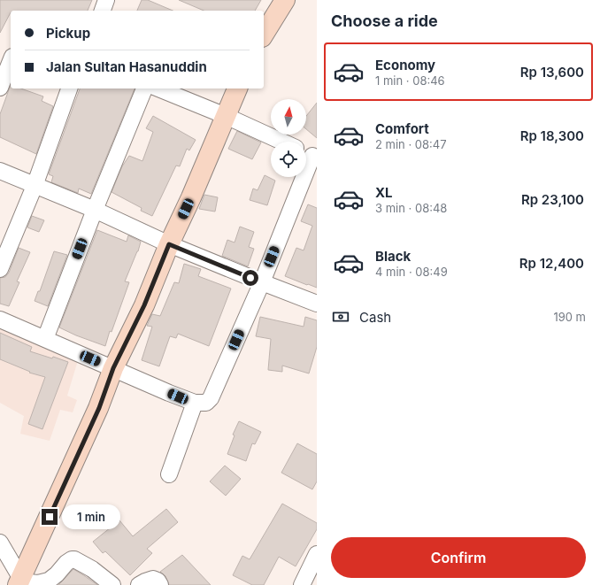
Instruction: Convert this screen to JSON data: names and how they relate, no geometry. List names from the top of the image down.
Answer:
{
  "north": "top",
  "page": {
    "heading": "Choose a ride",
    "banner": ["Pickup", "Jalan Sultan Hasanuddin"],
    "list": [
      {
        "name": "Economy",
        "note": "1 min · 08:46",
        "value": "Rp 13,600"
      },
      {
        "name": "Comfort",
        "note": "2 min · 08:47",
        "value": "Rp 18,300"
      },
      {
        "name": "XL",
        "note": "3 min · 08:48",
        "value": "Rp 23,100"
      },
      {
        "name": "Black",
        "note": "4 min · 08:49",
        "value": "Rp 12,400"
      }
    ],
    "pay": ["Cash", "190 m"],
    "bubble": "1 min",
    "buttons": "Confirm"
  }
}
